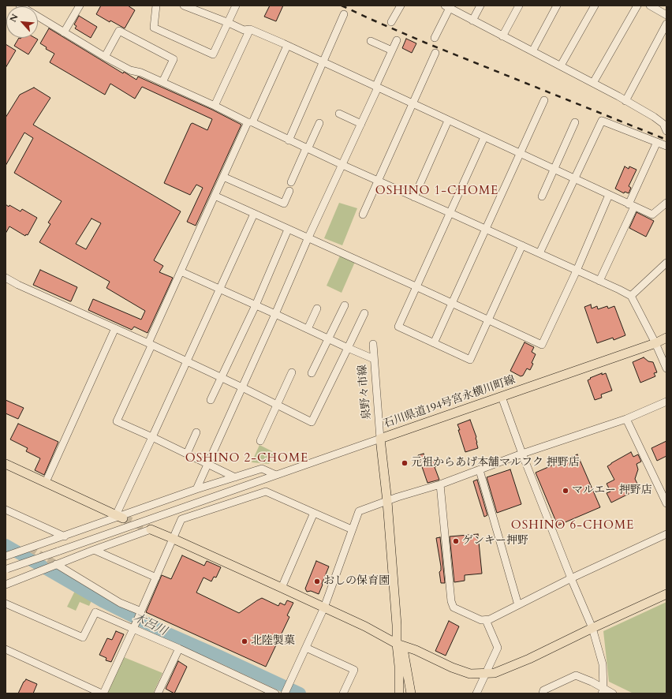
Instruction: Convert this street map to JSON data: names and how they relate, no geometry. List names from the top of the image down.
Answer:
{
  "streets": {
    "main road": ["石川県道194号宮永横川町線"],
    "street": ["泉野々市線"]
  },
  "crossings": [
    ["泉野々市線", "石川県道194号宮永横川町線"]
  ],
  "districts": ["OSHINO 1-CHOME", "OSHINO 2-CHOME", "OSHINO 6-CHOME"],
  "water": ["木呂川"],
  "places": [
    "元祖からあげ本舗マルフク 押野店",
    "マルエー 押野店",
    "ゲンキー押野",
    "おしの保育園",
    "北陸製菓"
  ],
  "north": "top left"
}
